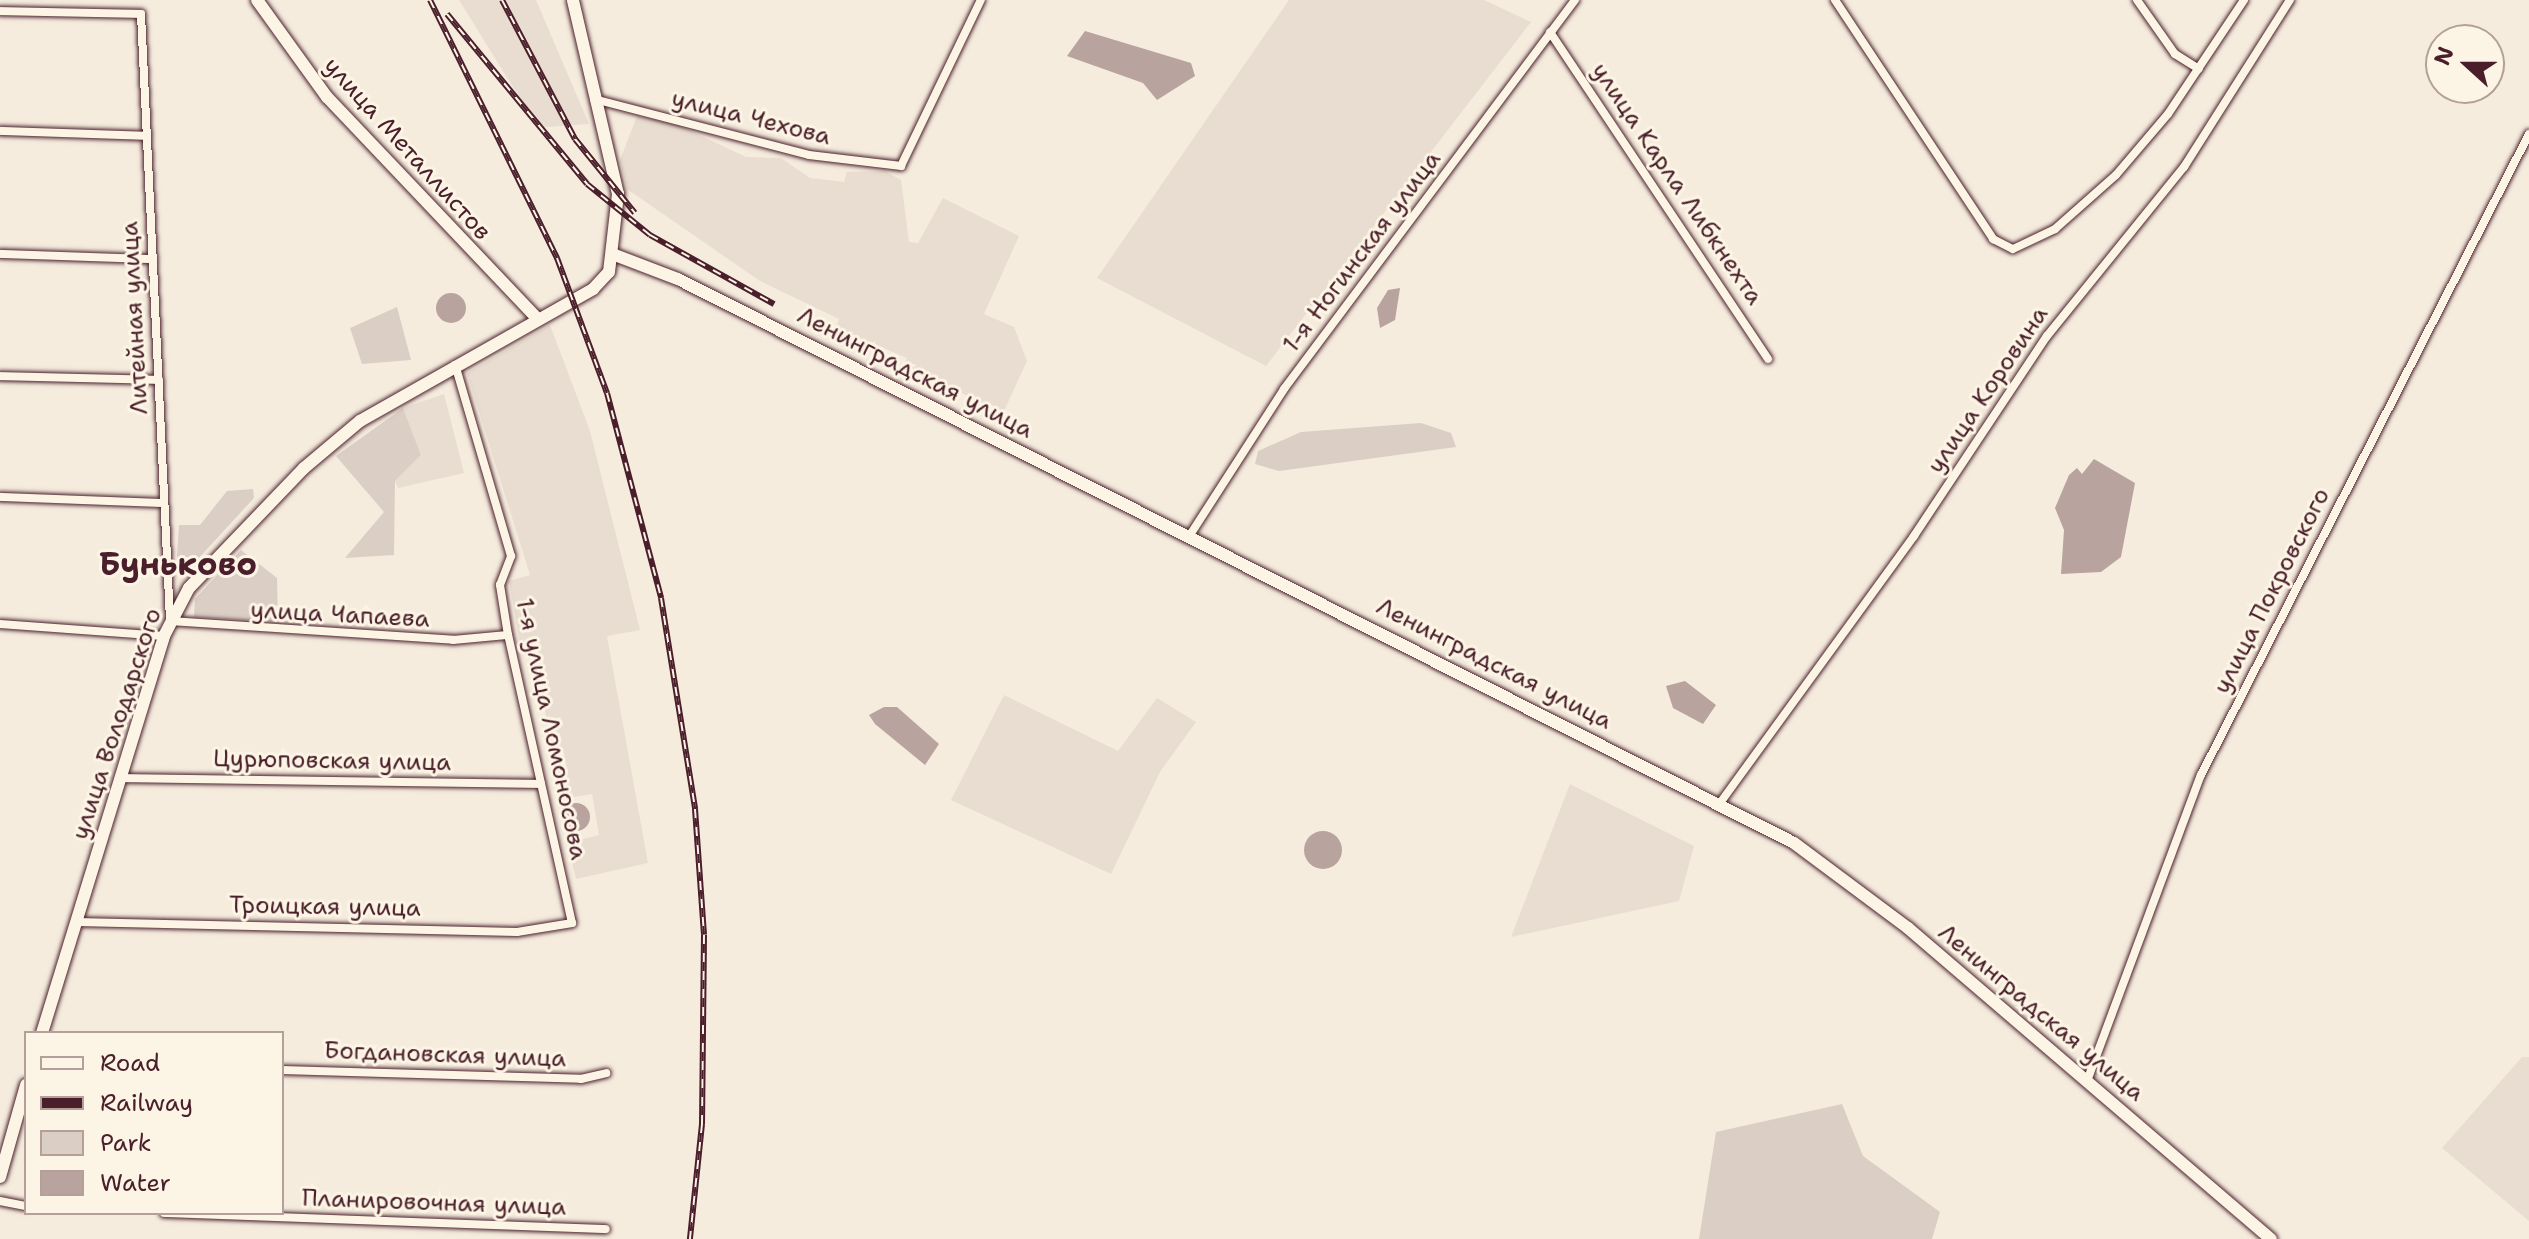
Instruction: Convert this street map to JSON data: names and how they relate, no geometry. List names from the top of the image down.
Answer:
{
  "streets": {
    "main road": ["улица Металлистов", "Ленинградская улица", "улица Володарского"],
    "street": [
      "улица Чехова",
      "улица Карла Либкнехта",
      "1-я Ногинская улица",
      "Литейная улица",
      "улица Коровина",
      "улица Покровского",
      "улица Чапаева",
      "1-я улица Ломоносова",
      "Цурюповская улица",
      "Троицкая улица",
      "Богдановская улица",
      "Планировочная улица"
    ]
  },
  "crossings": [
    ["улица Металлистов", "улица Володарского"],
    ["улица Карла Либкнехта", "1-я Ногинская улица"],
    ["1-я Ногинская улица", "Ленинградская улица"],
    ["Литейная улица", "улица Чапаева"],
    ["Литейная улица", "улица Володарского"],
    ["Ленинградская улица", "улица Коровина"],
    ["Ленинградская улица", "улица Покровского"],
    ["Ленинградская улица", "улица Володарского"],
    ["улица Чапаева", "улица Володарского"],
    ["улица Чапаева", "1-я улица Ломоносова"],
    ["улица Володарского", "1-я улица Ломоносова"],
    ["улица Володарского", "Цурюповская улица"],
    ["улица Володарского", "Троицкая улица"],
    ["1-я улица Ломоносова", "Цурюповская улица"],
    ["1-я улица Ломоносова", "Троицкая улица"]
  ],
  "districts": ["Буньково"],
  "legend": [
    "Road",
    "Railway",
    "Park",
    "Water"
  ],
  "north": "left"
}
